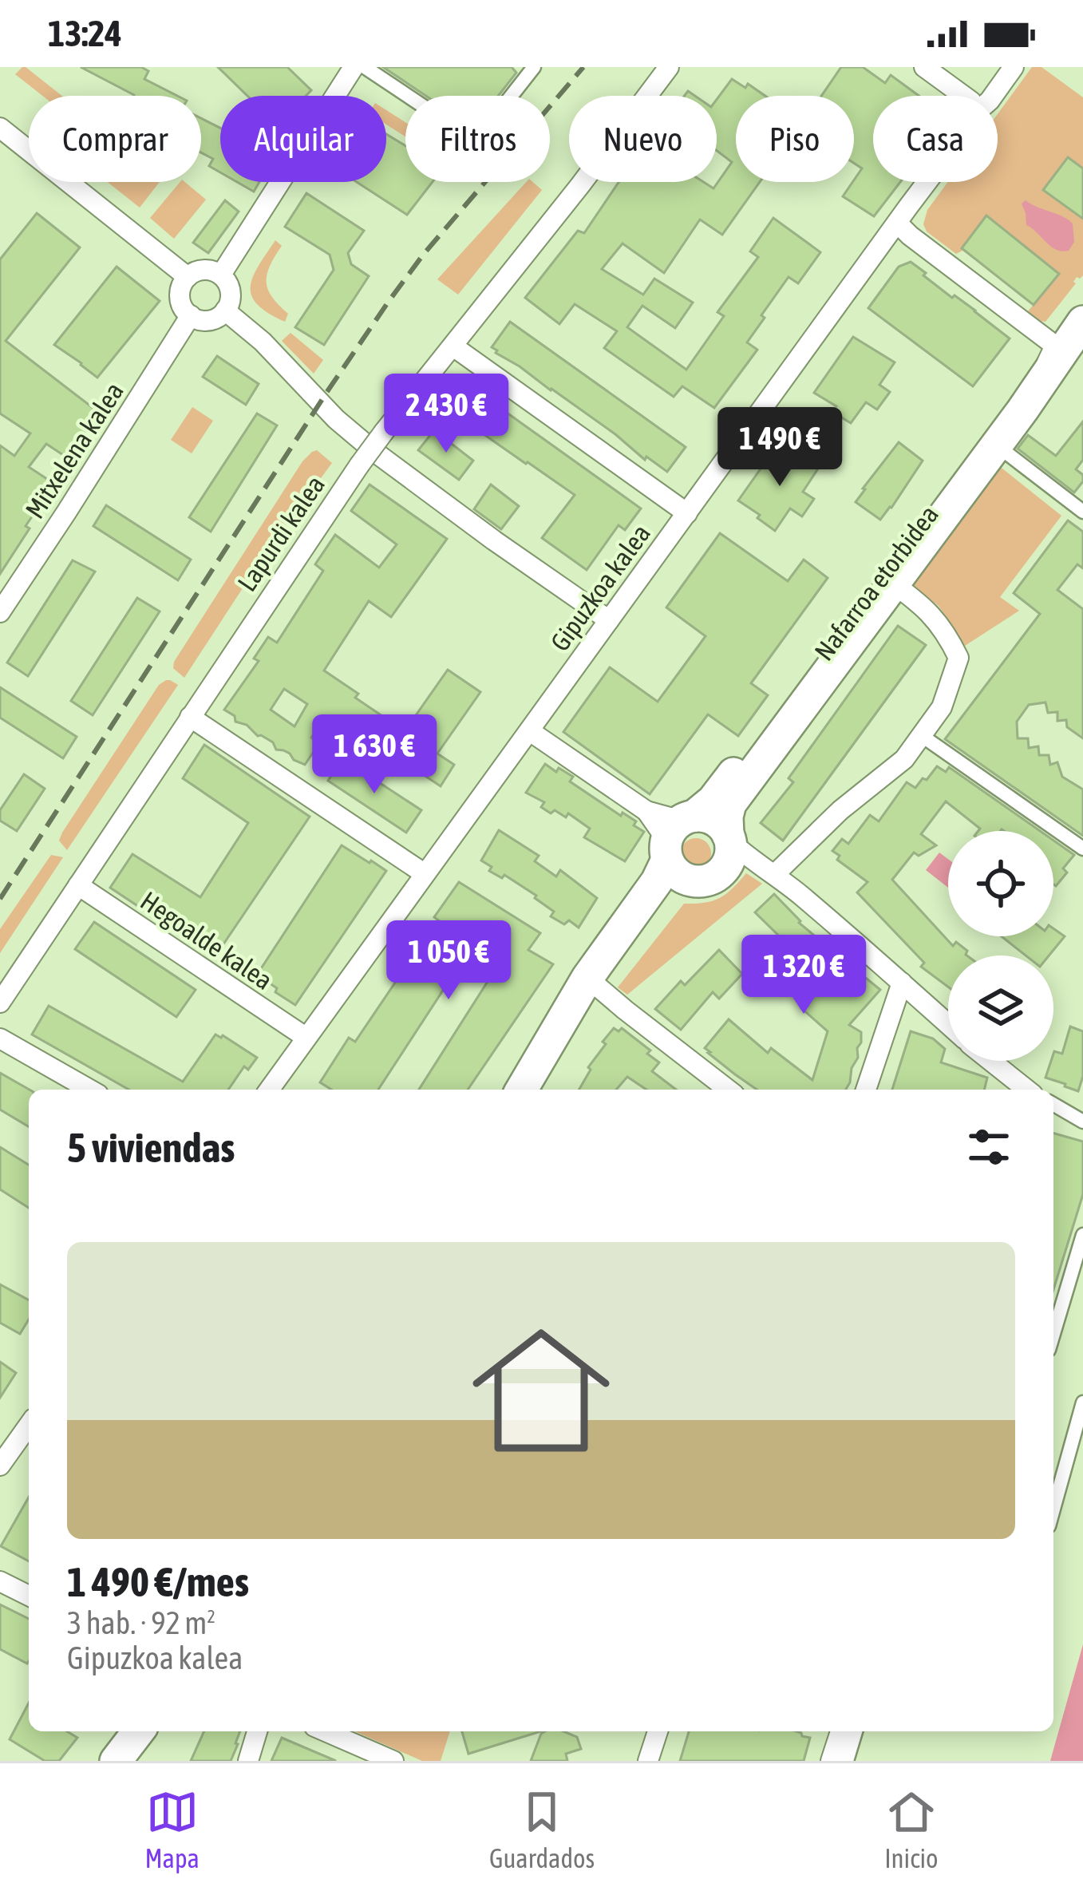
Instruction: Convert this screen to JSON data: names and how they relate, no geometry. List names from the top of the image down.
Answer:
{
  "streets": {
    "highway": ["Nafarroa etorbidea"],
    "street": [
      "Mitxelena kalea",
      "Lapurdi kalea",
      "Gipuzkoa kalea",
      "Hegoalde kalea"
    ]
  },
  "crossings": [
    ["Lapurdi kalea", "Hegoalde kalea"],
    ["Gipuzkoa kalea", "Hegoalde kalea"]
  ],
  "page": {
    "status": "13:24",
    "chip": [
      "Comprar",
      "Alquilar",
      "Filtros",
      "Nuevo",
      "Piso",
      "Casa"
    ],
    "price": [
      "2 430 €",
      "1 490 €",
      "1 630 €",
      "1 050 €",
      "1 320 €"
    ],
    "heading": "5 viviendas",
    "list": [
      {
        "name": "1 490 €/mes",
        "note": "3 hab. · 92 m² · Gipuzkoa kalea"
      }
    ],
    "tabs": ["Mapa", "Guardados", "Inicio"]
  }
}
